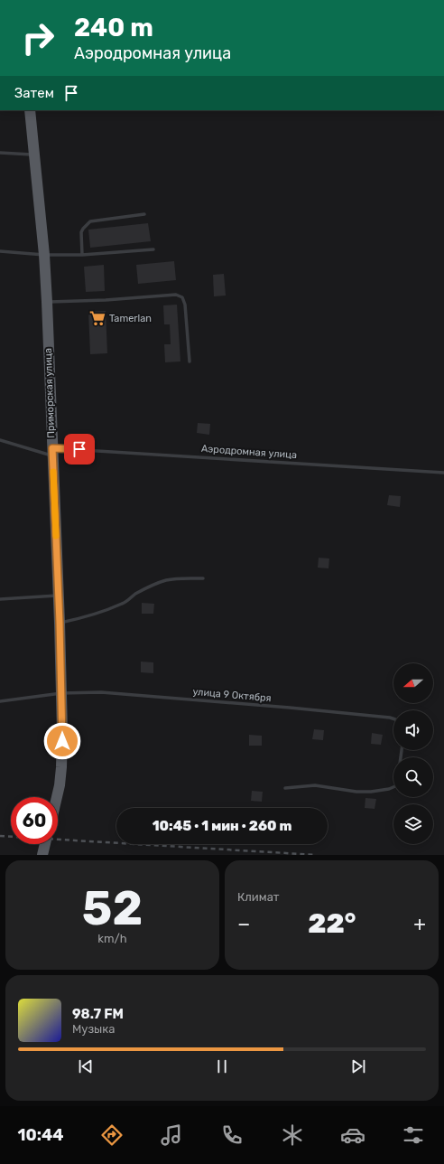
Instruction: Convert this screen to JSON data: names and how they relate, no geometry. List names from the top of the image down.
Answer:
{
  "streets": {
    "main road": ["Приморская улица"],
    "lane": ["Аэродромная улица", "улица 9 Октября"]
  },
  "crossings": [
    ["Приморская улица", "Аэродромная улица"],
    ["Приморская улица", "улица 9 Октября"]
  ],
  "places": {
    "supermarket": ["Tamerlan"]
  },
  "north": "left",
  "page": {
    "turn": ["240 m", "Аэродромная улица"],
    "then": "Затем",
    "limit": "60",
    "trip": "10:45 · 1 мин · 260 m",
    "tile": [
      ["52", "km/h"],
      "Климат"
    ],
    "heat": ["−", "22°", "+"],
    "song": ["98.7 FM", "Музыка"],
    "tabs": "10:44"
  }
}
